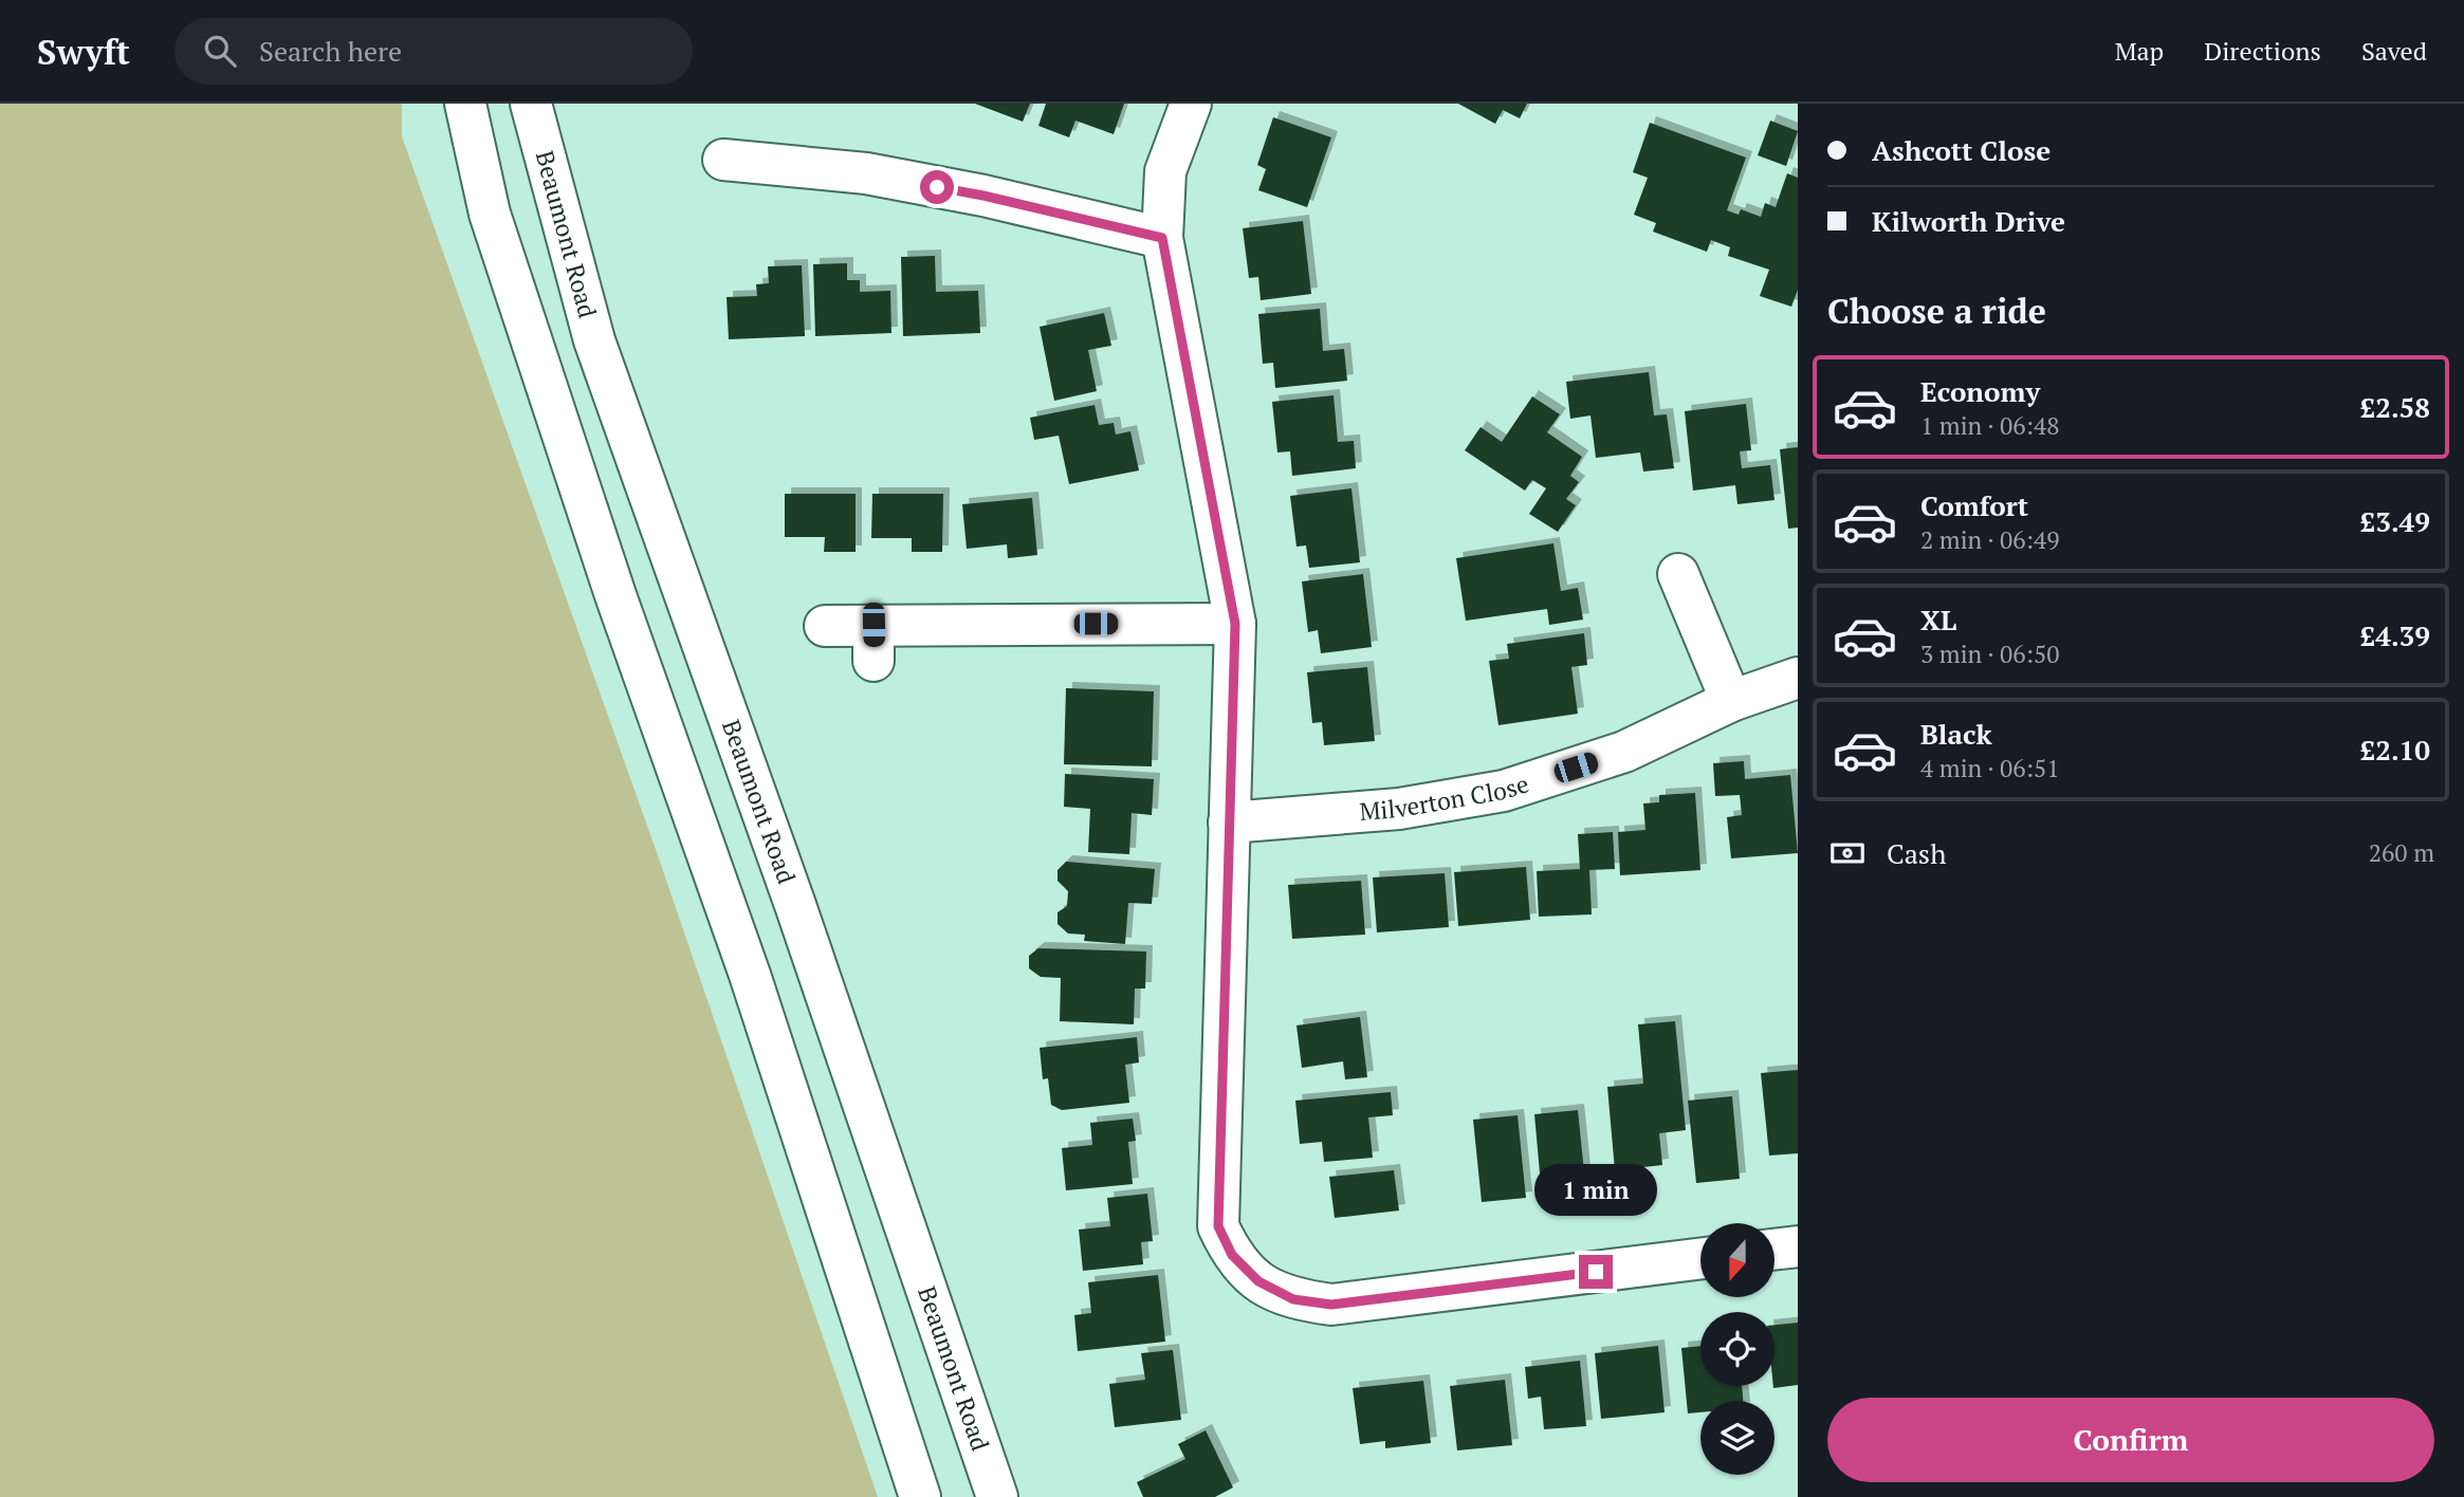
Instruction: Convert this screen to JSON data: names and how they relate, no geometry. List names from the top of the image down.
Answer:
{
  "streets": {
    "main road": ["Beaumont Road", "Milverton Close"]
  },
  "north": "bottom",
  "page": {
    "header": "Swyft",
    "search": "Search here",
    "nav": ["Map", "Directions", "Saved"],
    "banner": ["Ashcott Close", "Kilworth Drive"],
    "heading": "Choose a ride",
    "list": [
      {
        "name": "Economy",
        "note": "1 min · 06:48",
        "value": "£2.58"
      },
      {
        "name": "Comfort",
        "note": "2 min · 06:49",
        "value": "£3.49"
      },
      {
        "name": "XL",
        "note": "3 min · 06:50",
        "value": "£4.39"
      },
      {
        "name": "Black",
        "note": "4 min · 06:51",
        "value": "£2.10"
      }
    ],
    "pay": ["Cash", "260 m"],
    "bubble": "1 min",
    "buttons": "Confirm"
  }
}
